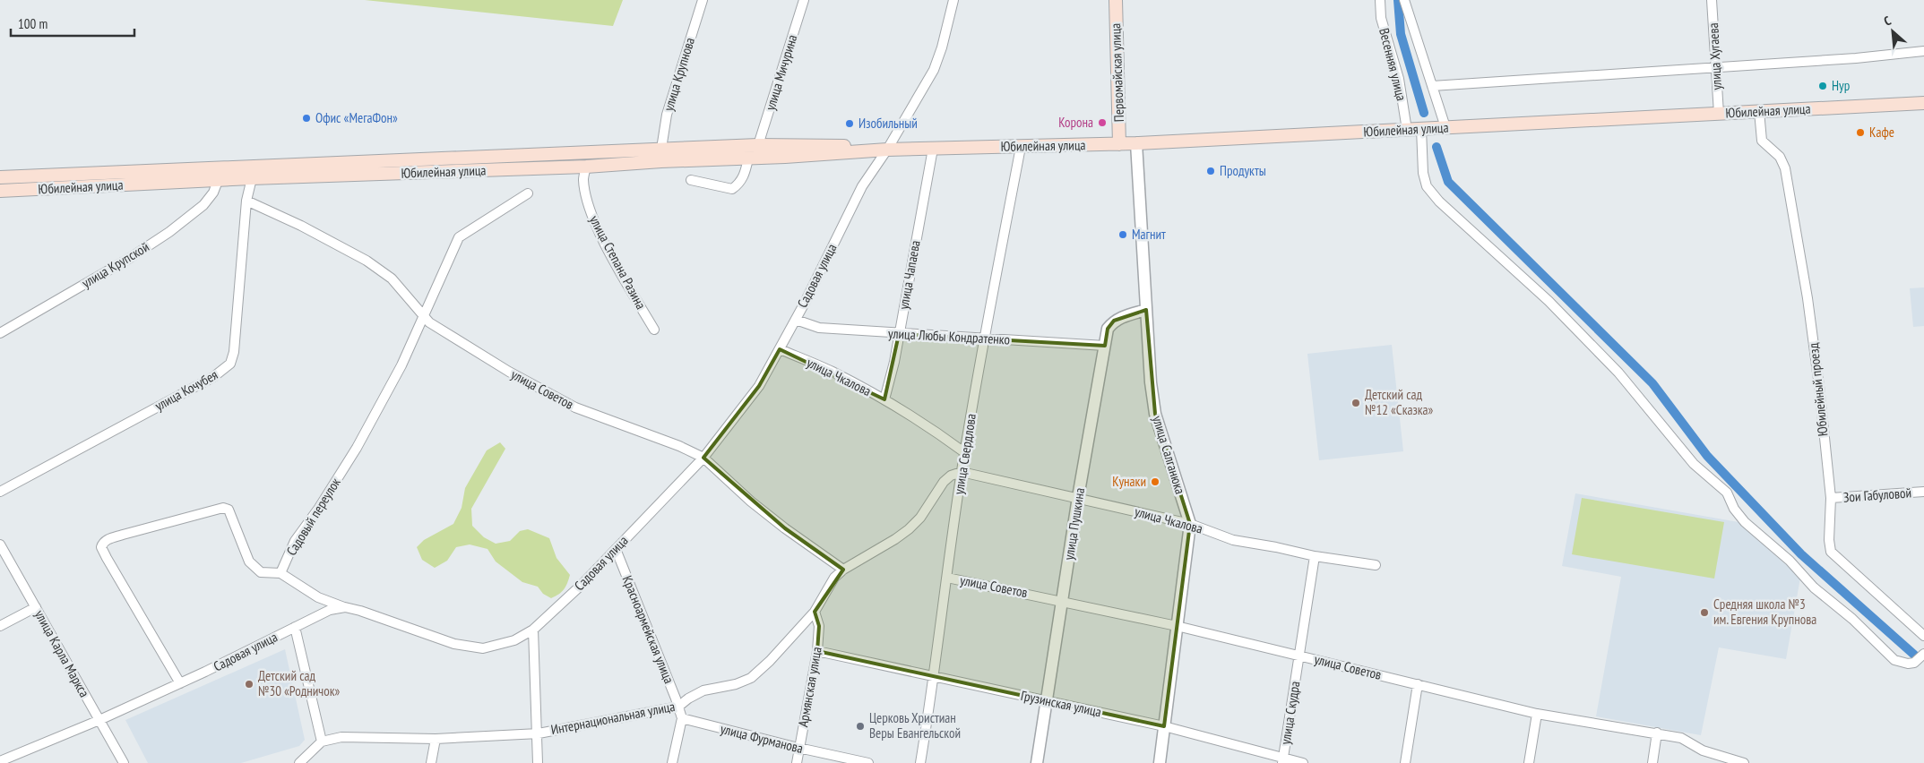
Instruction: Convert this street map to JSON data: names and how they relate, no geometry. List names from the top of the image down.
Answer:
{
  "streets": {
    "main road": ["Первомайская улица", "Юбилейная улица"],
    "street": [
      "улица Хугаева",
      "Весенняя улица",
      "улица Мичурина",
      "улица Крупнова",
      "улица Степана Разина",
      "улица Крупской",
      "улица Чапаева",
      "Садовая улица",
      "улица Любы Кондратенко",
      "улица Чкалова",
      "улица Советов",
      "Юбилейный проезд",
      "улица Кочубея",
      "улица Свердлова",
      "улица Салганюка",
      "Зои Габуловой",
      "Садовый переулок",
      "улица Пушкина",
      "Красноармейская улица",
      "улица Карла Маркса",
      "Армянская улица",
      "Грузинская улица",
      "улица Скудра",
      "Интернациональная улица",
      "улица Фурманова"
    ]
  },
  "crossings": [
    ["улица Хугаева", "Юбилейная улица"],
    ["Весенняя улица", "Юбилейная улица"],
    ["улица Мичурина", "Юбилейная улица"],
    ["Первомайская улица", "Юбилейная улица"],
    ["улица Крупнова", "Юбилейная улица"],
    ["Юбилейная улица", "улица Степана Разина"],
    ["Юбилейная улица", "улица Крупской"],
    ["Юбилейная улица", "улица Чапаева"],
    ["Юбилейная улица", "Садовая улица"],
    ["Юбилейная улица", "Юбилейный проезд"],
    ["Юбилейная улица", "улица Кочубея"],
    ["Юбилейная улица", "улица Свердлова"],
    ["Юбилейная улица", "улица Салганюка"],
    ["улица Чапаева", "улица Любы Кондратенко"],
    ["улица Чапаева", "улица Чкалова"],
    ["Садовая улица", "улица Любы Кондратенко"],
    ["Садовая улица", "улица Чкалова"],
    ["Садовая улица", "улица Советов"],
    ["Садовая улица", "Красноармейская улица"],
    ["Садовая улица", "улица Карла Маркса"],
    ["улица Любы Кондратенко", "улица Свердлова"],
    ["улица Любы Кондратенко", "улица Пушкина"],
    ["улица Чкалова", "улица Свердлова"],
    ["улица Чкалова", "улица Салганюка"],
    ["улица Чкалова", "улица Пушкина"],
    ["улица Чкалова", "улица Скудра"],
    ["улица Чкалова", "Интернациональная улица"],
    ["улица Советов", "улица Кочубея"],
    ["улица Советов", "улица Свердлова"],
    ["улица Советов", "улица Салганюка"],
    ["улица Советов", "Садовый переулок"],
    ["улица Советов", "улица Пушкина"],
    ["улица Советов", "улица Скудра"],
    ["улица Советов", "Интернациональная улица"],
    ["Юбилейный проезд", "Зои Габуловой"],
    ["улица Свердлова", "Грузинская улица"],
    ["улица Свердлова", "Интернациональная улица"],
    ["улица Салганюка", "улица Пушкина"],
    ["улица Салганюка", "Грузинская улица"],
    ["улица Пушкина", "Грузинская улица"],
    ["Красноармейская улица", "Интернациональная улица"],
    ["Красноармейская улица", "улица Фурманова"],
    ["Армянская улица", "Грузинская улица"],
    ["Армянская улица", "Интернациональная улица"],
    ["Армянская улица", "улица Фурманова"],
    ["Грузинская улица", "улица Скудра"]
  ],
  "places": [
    "Нур",
    "Офис «МегаФон»",
    "Корона",
    "Изобильный",
    "Кафе",
    "Продукты",
    "Магнит",
    "Детский сад №12 «Сказка»",
    "Кунаки",
    "Средняя школа №3 им. Евгения Крупнова",
    "Детский сад №30 «Родничок»",
    "Церковь Христиан Веры Евангельской"
  ],
  "scale_bar": "100 m",
  "north": "top left"
}
